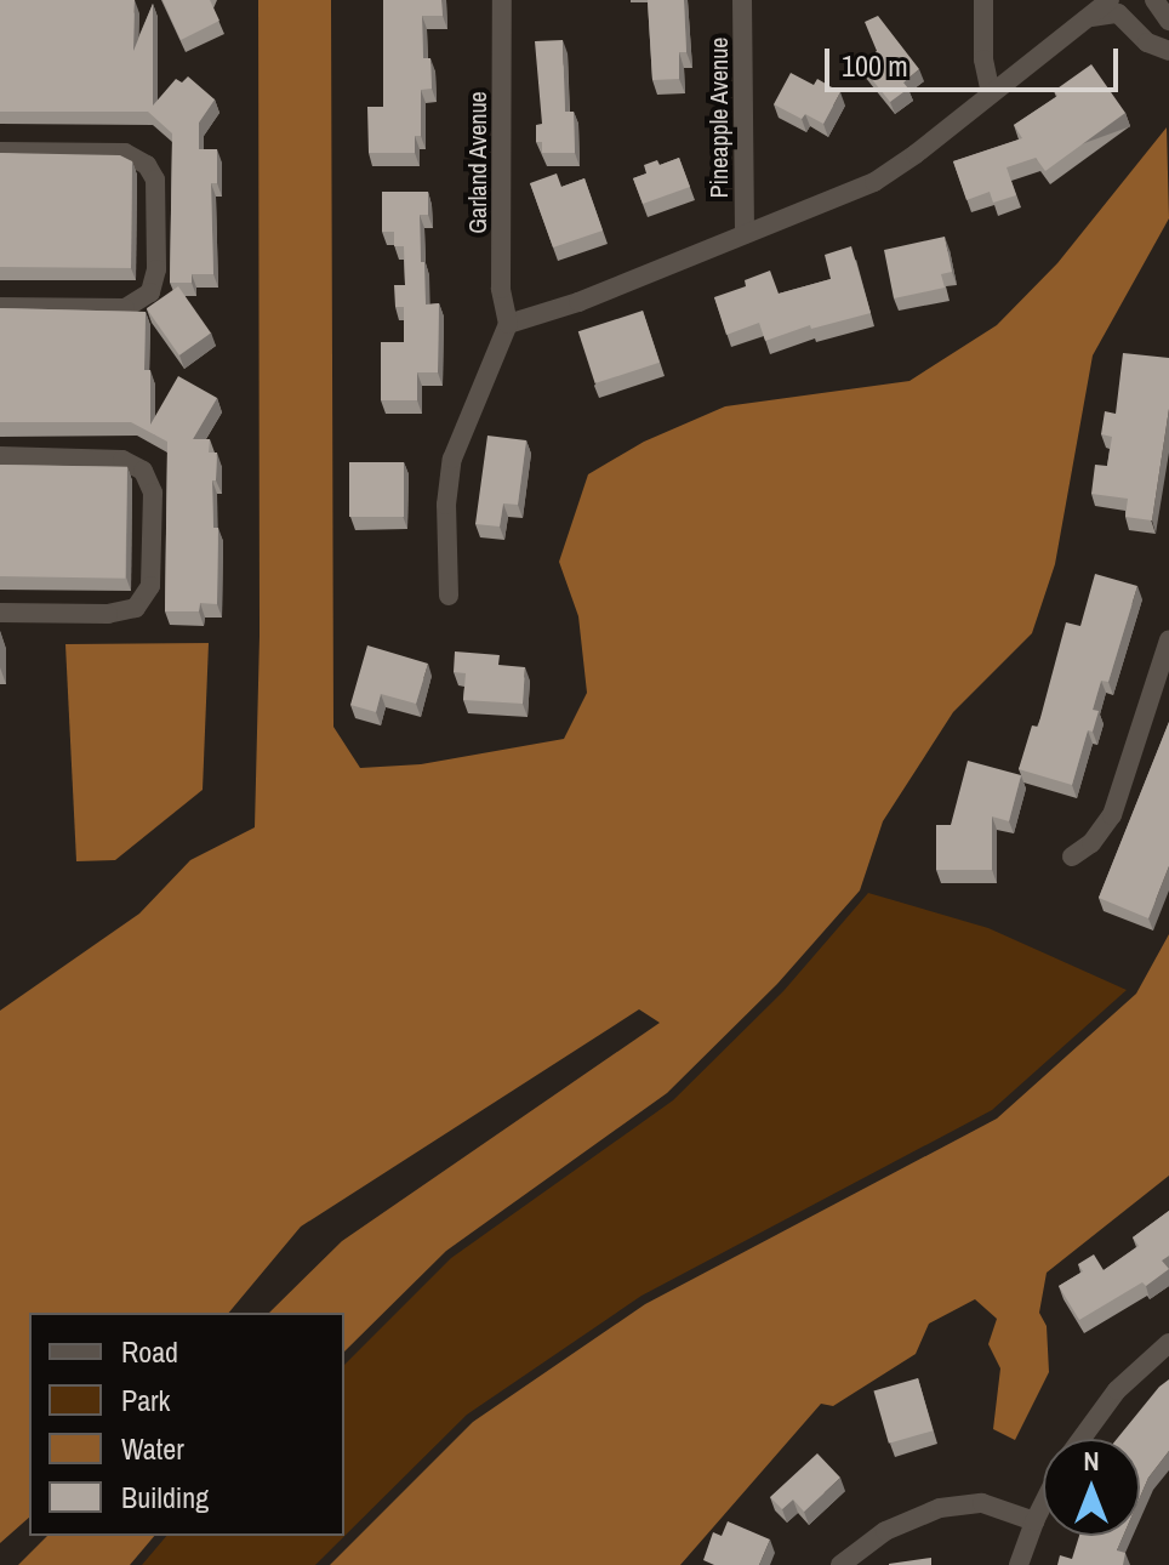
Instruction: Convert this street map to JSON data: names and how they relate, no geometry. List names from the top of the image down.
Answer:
{
  "streets": {
    "street": ["Pineapple Avenue", "Garland Avenue"]
  },
  "legend": [
    "Road",
    "Park",
    "Water",
    "Building"
  ],
  "scale_bar": "100 m",
  "north": "top"
}
